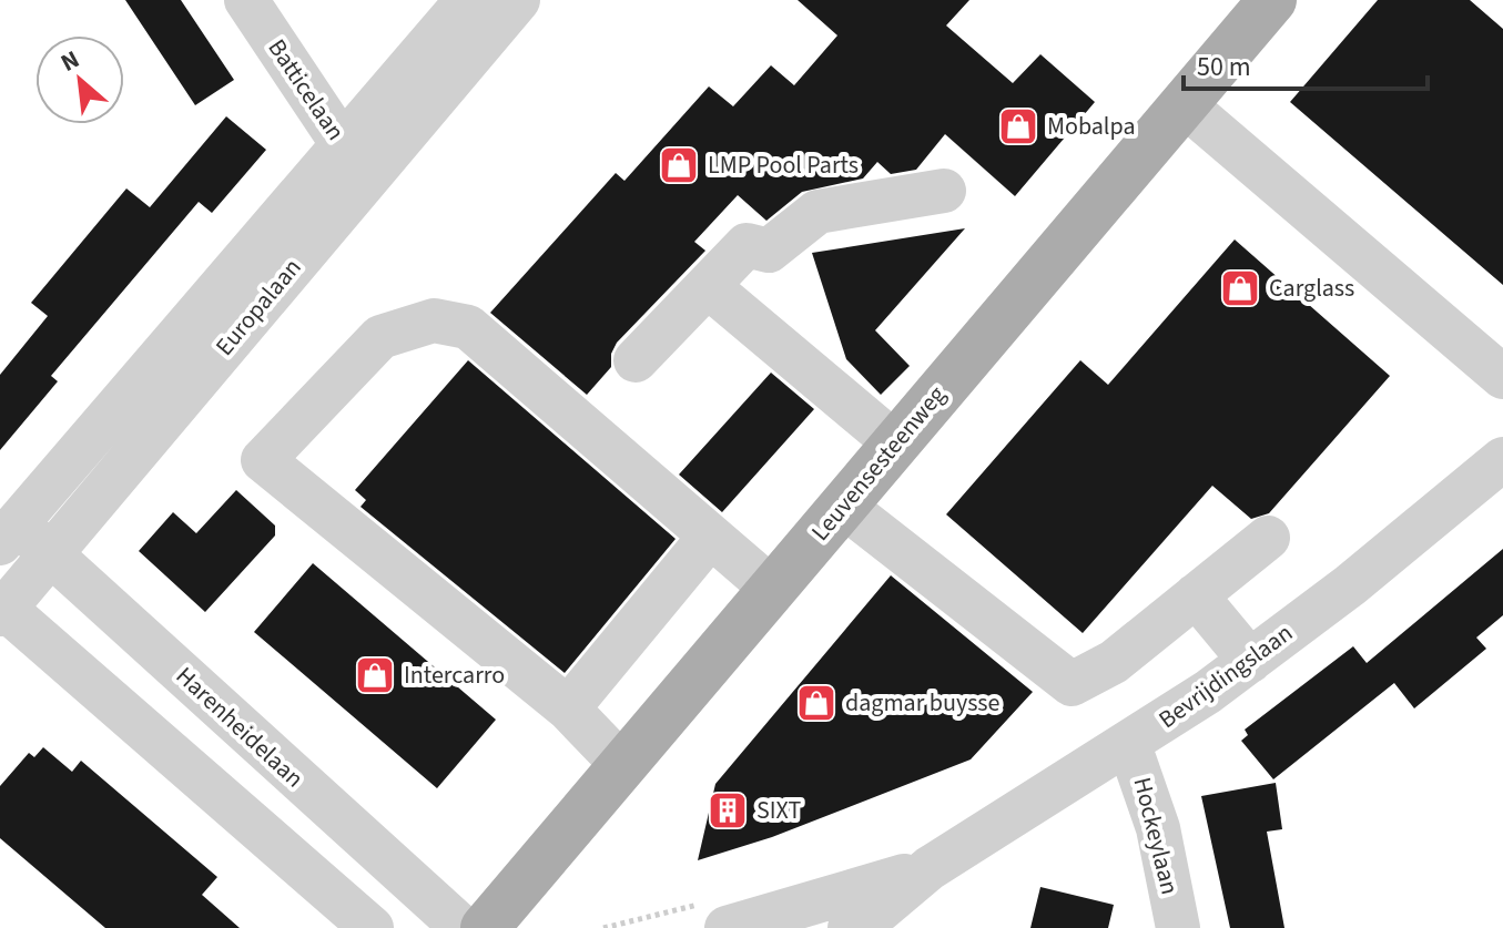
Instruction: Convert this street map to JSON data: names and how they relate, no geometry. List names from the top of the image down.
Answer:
{
  "streets": {
    "main road": ["Leuvensesteenweg"],
    "street": [
      "Batticelaan",
      "Europalaan",
      "Bevrijdingslaan",
      "Harenheidelaan",
      "Hockeylaan"
    ]
  },
  "crossings": [
    ["Batticelaan", "Europalaan"],
    ["Europalaan", "Harenheidelaan"],
    ["Bevrijdingslaan", "Hockeylaan"]
  ],
  "places": {
    "shop": [
      "Mobalpa",
      "LMP Pool Parts",
      "Carglass",
      "Intercarro",
      "dagmar buysse"
    ],
    "building": ["SIXT"]
  },
  "scale_bar": "50 m",
  "north": "top left"
}
